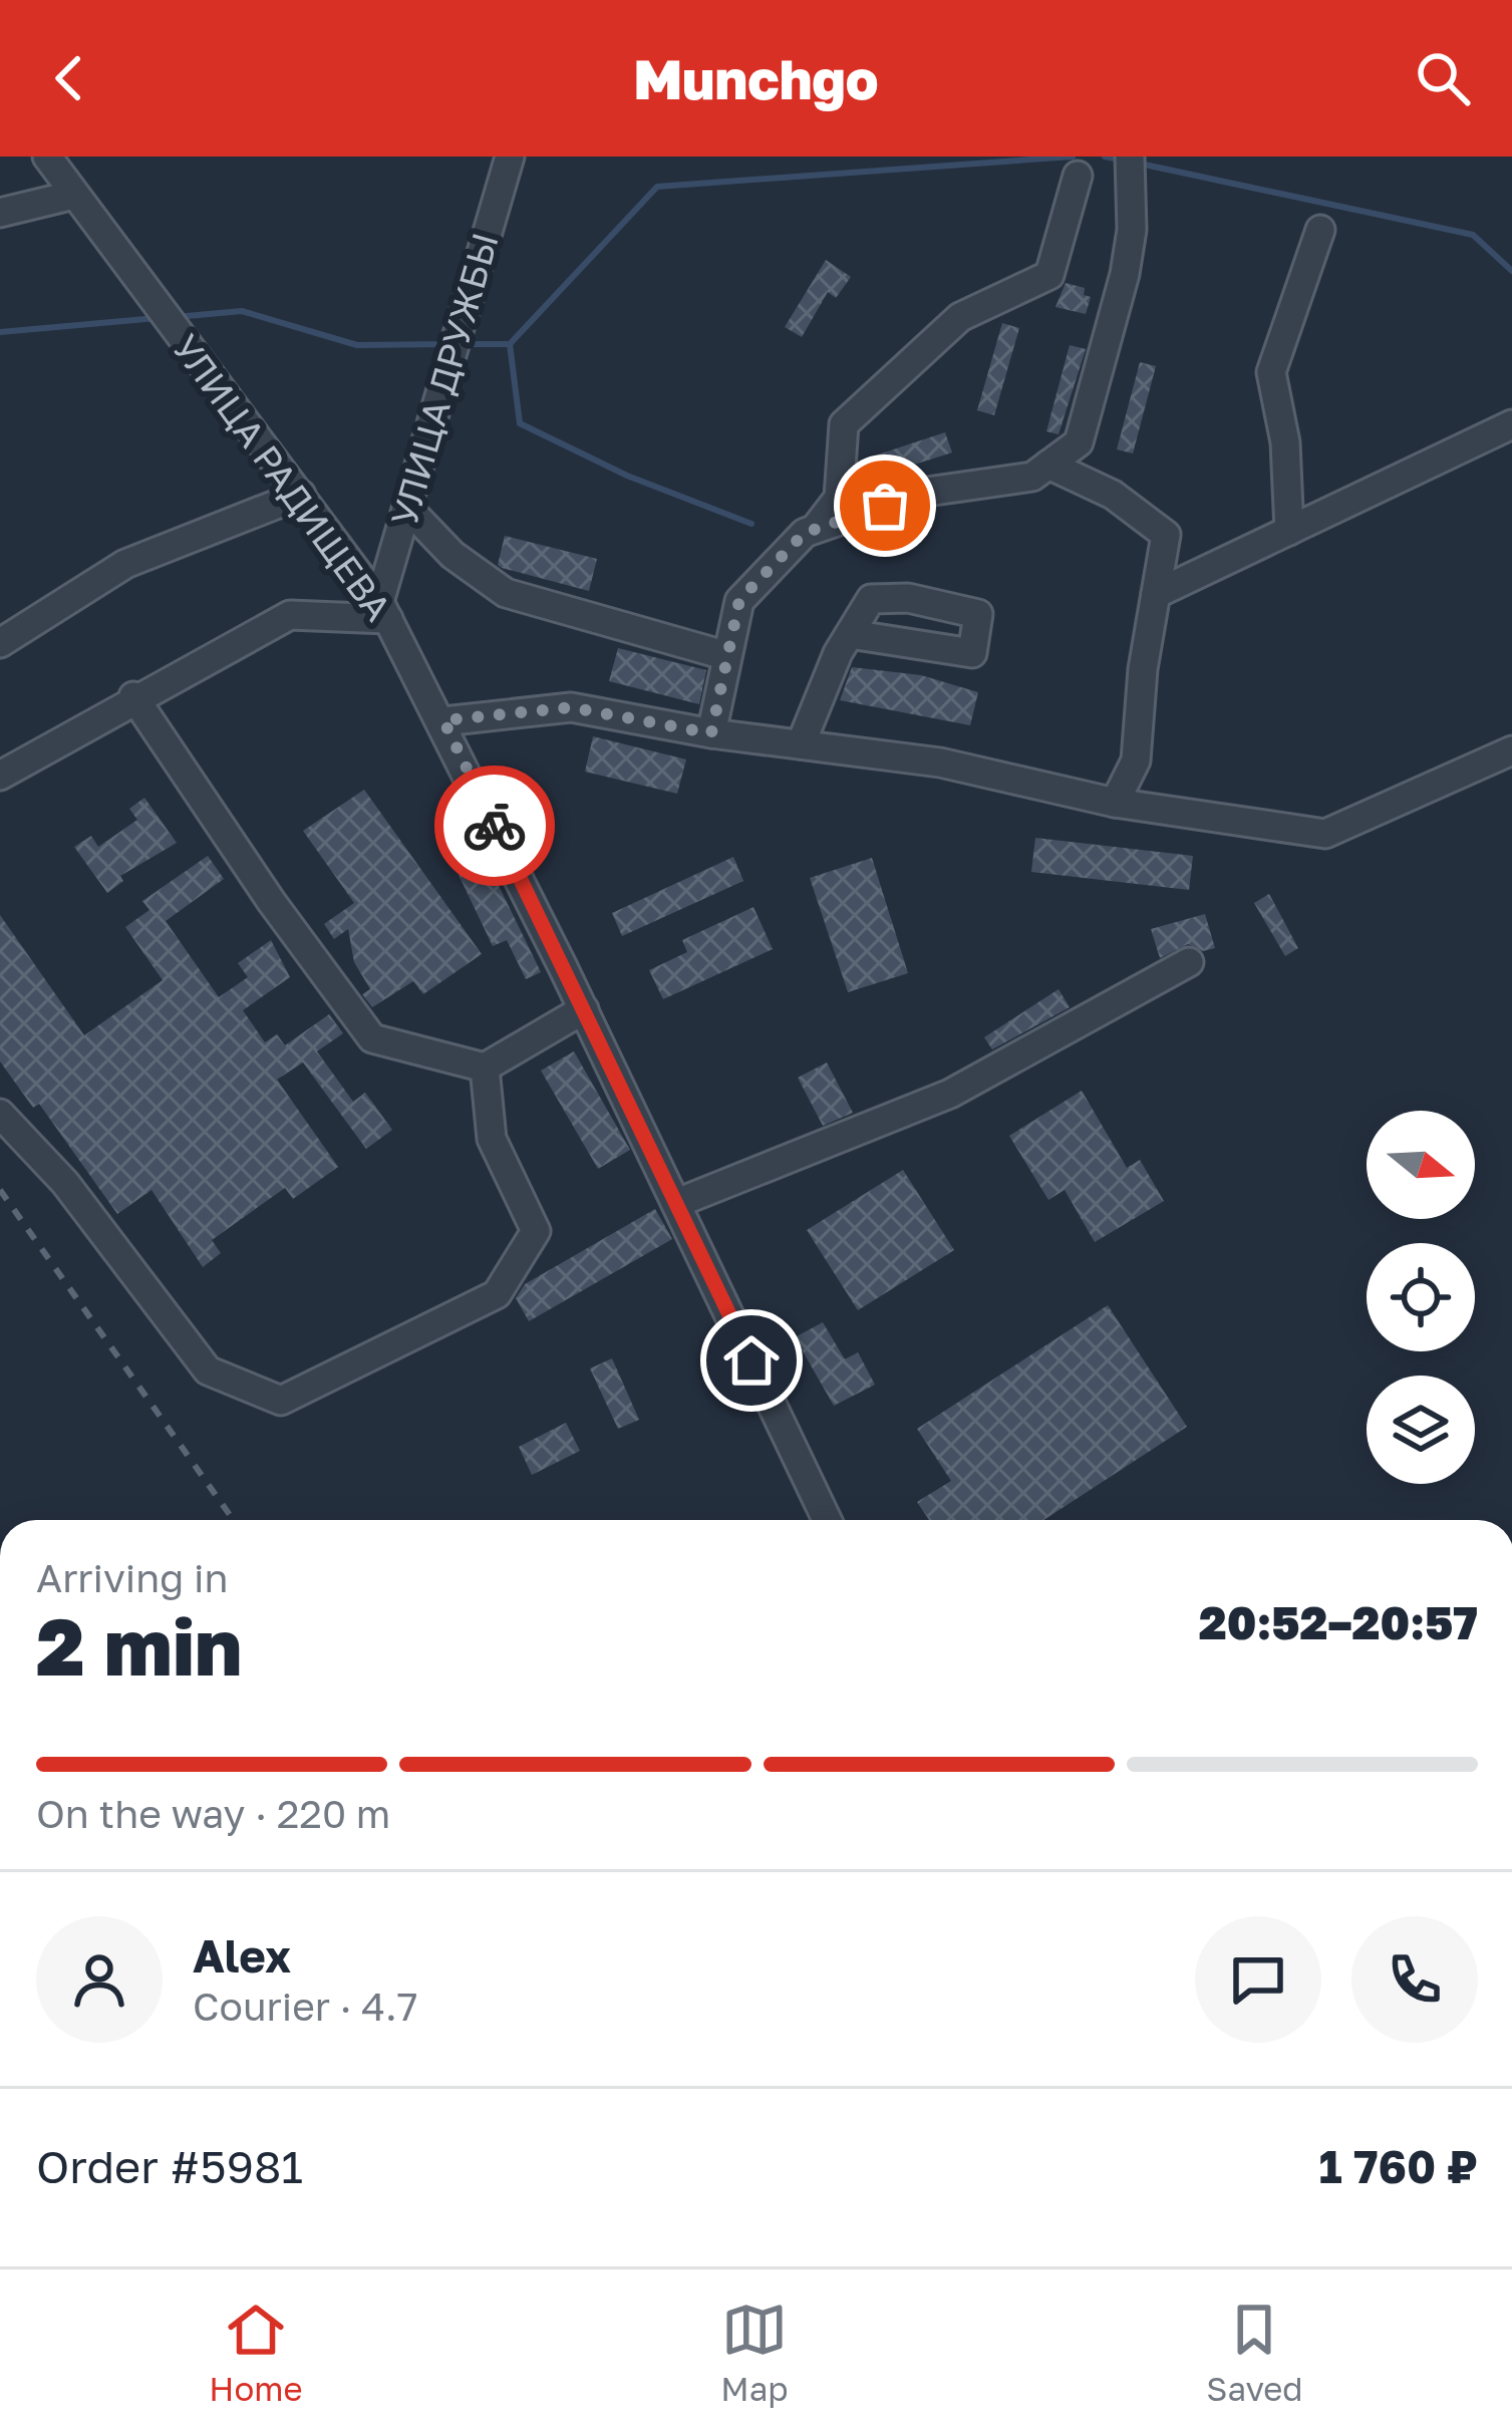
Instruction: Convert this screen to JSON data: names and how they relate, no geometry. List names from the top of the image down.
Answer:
{
  "streets": {
    "street": ["УЛИЦА ДРУЖБЫ", "УЛИЦА РАДИЩЕВА"]
  },
  "crossings": [
    ["УЛИЦА ДРУЖБЫ", "УЛИЦА РАДИЩЕВА"]
  ],
  "north": "right",
  "page": {
    "header": "Munchgo",
    "heading": ["2 min", "Arriving in", "20:52–20:57"],
    "panel": [
      "Alex",
      "Courier · 4.7",
      "Order #5981",
      "1 760 ₽"
    ],
    "bar": "On the way · 220 m",
    "tabs": ["Home", "Map", "Saved"]
  }
}
